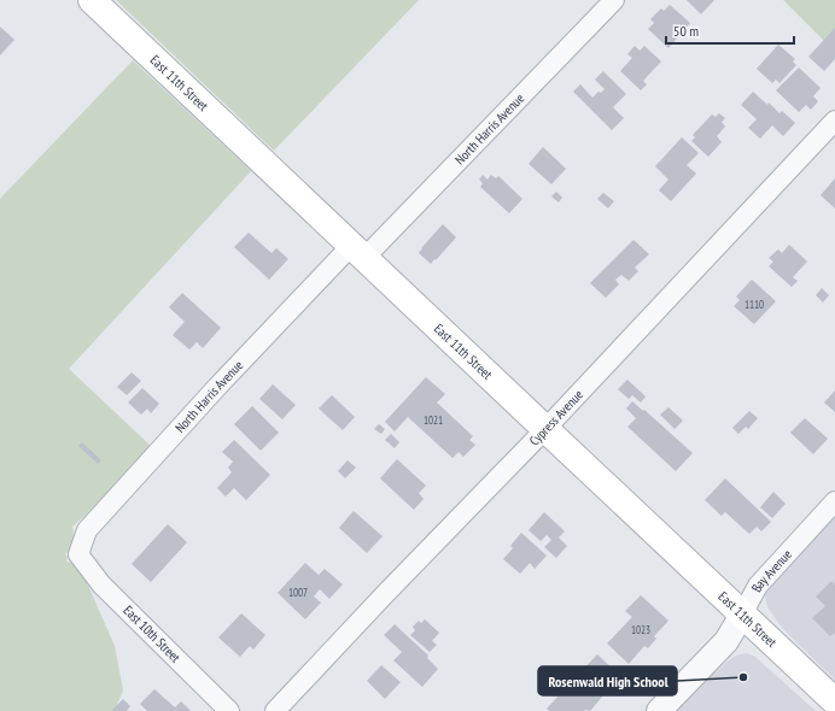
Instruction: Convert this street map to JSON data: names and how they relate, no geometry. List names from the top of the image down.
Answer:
{
  "streets": {
    "main road": ["East 11th Street"],
    "street": [
      "North Harris Avenue",
      "Cypress Avenue",
      "Bay Avenue",
      "East 10th Street"
    ]
  },
  "crossings": [
    ["East 11th Street", "North Harris Avenue"],
    ["East 11th Street", "Cypress Avenue"],
    ["East 11th Street", "Bay Avenue"],
    ["North Harris Avenue", "East 10th Street"]
  ],
  "places": ["Rosenwald High School"],
  "house_numbers": [
    "1110",
    "1021",
    "1007",
    "1023"
  ],
  "scale_bar": "50 m"
}
